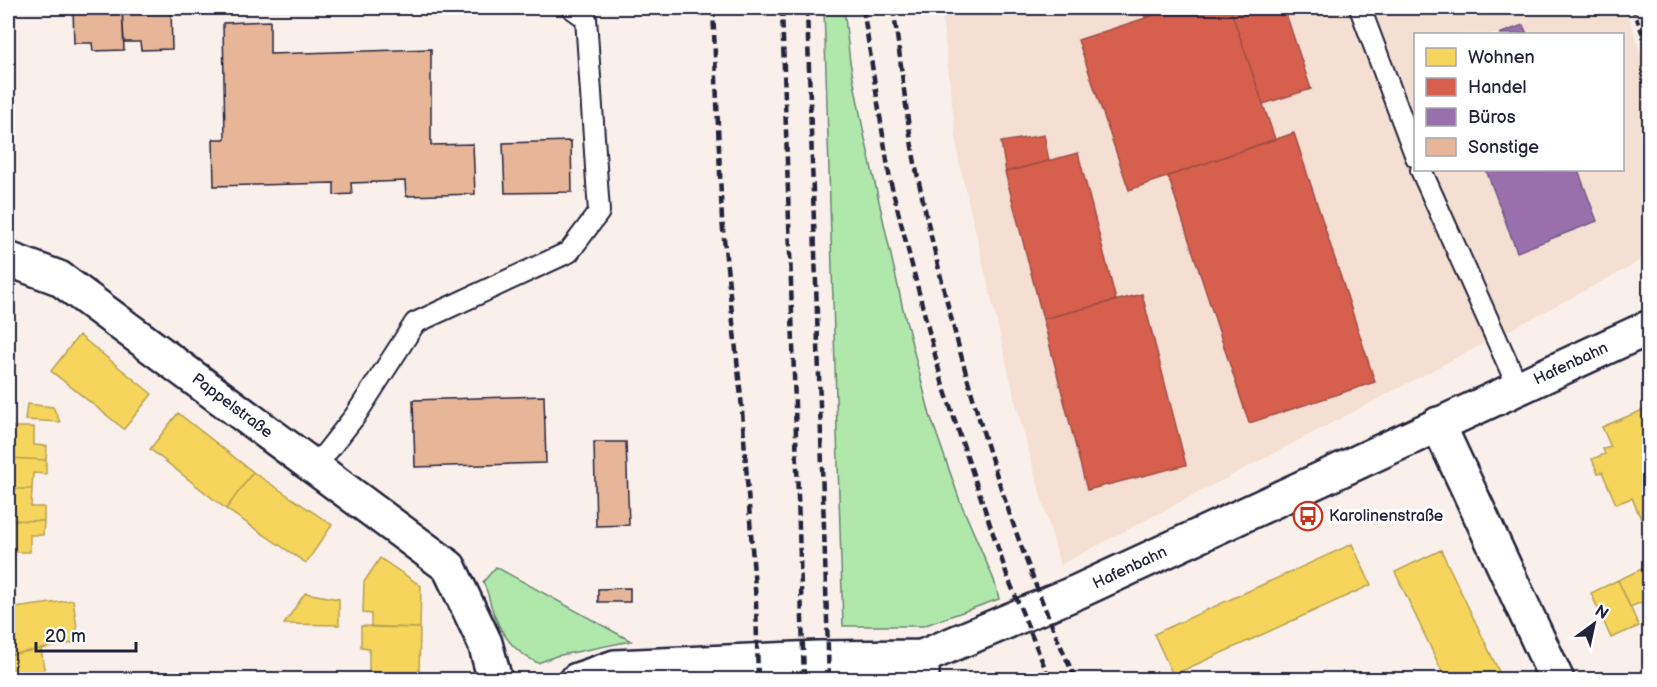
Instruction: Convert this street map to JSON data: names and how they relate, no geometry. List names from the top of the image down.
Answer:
{
  "streets": {
    "street": ["Hafenbahn", "Pappelstraße"]
  },
  "places": {
    "bus stop": ["Karolinenstraße"]
  },
  "legend": [
    "Wohnen",
    "Handel",
    "Büros",
    "Sonstige"
  ],
  "scale_bar": "20 m",
  "north": "top right"
}
